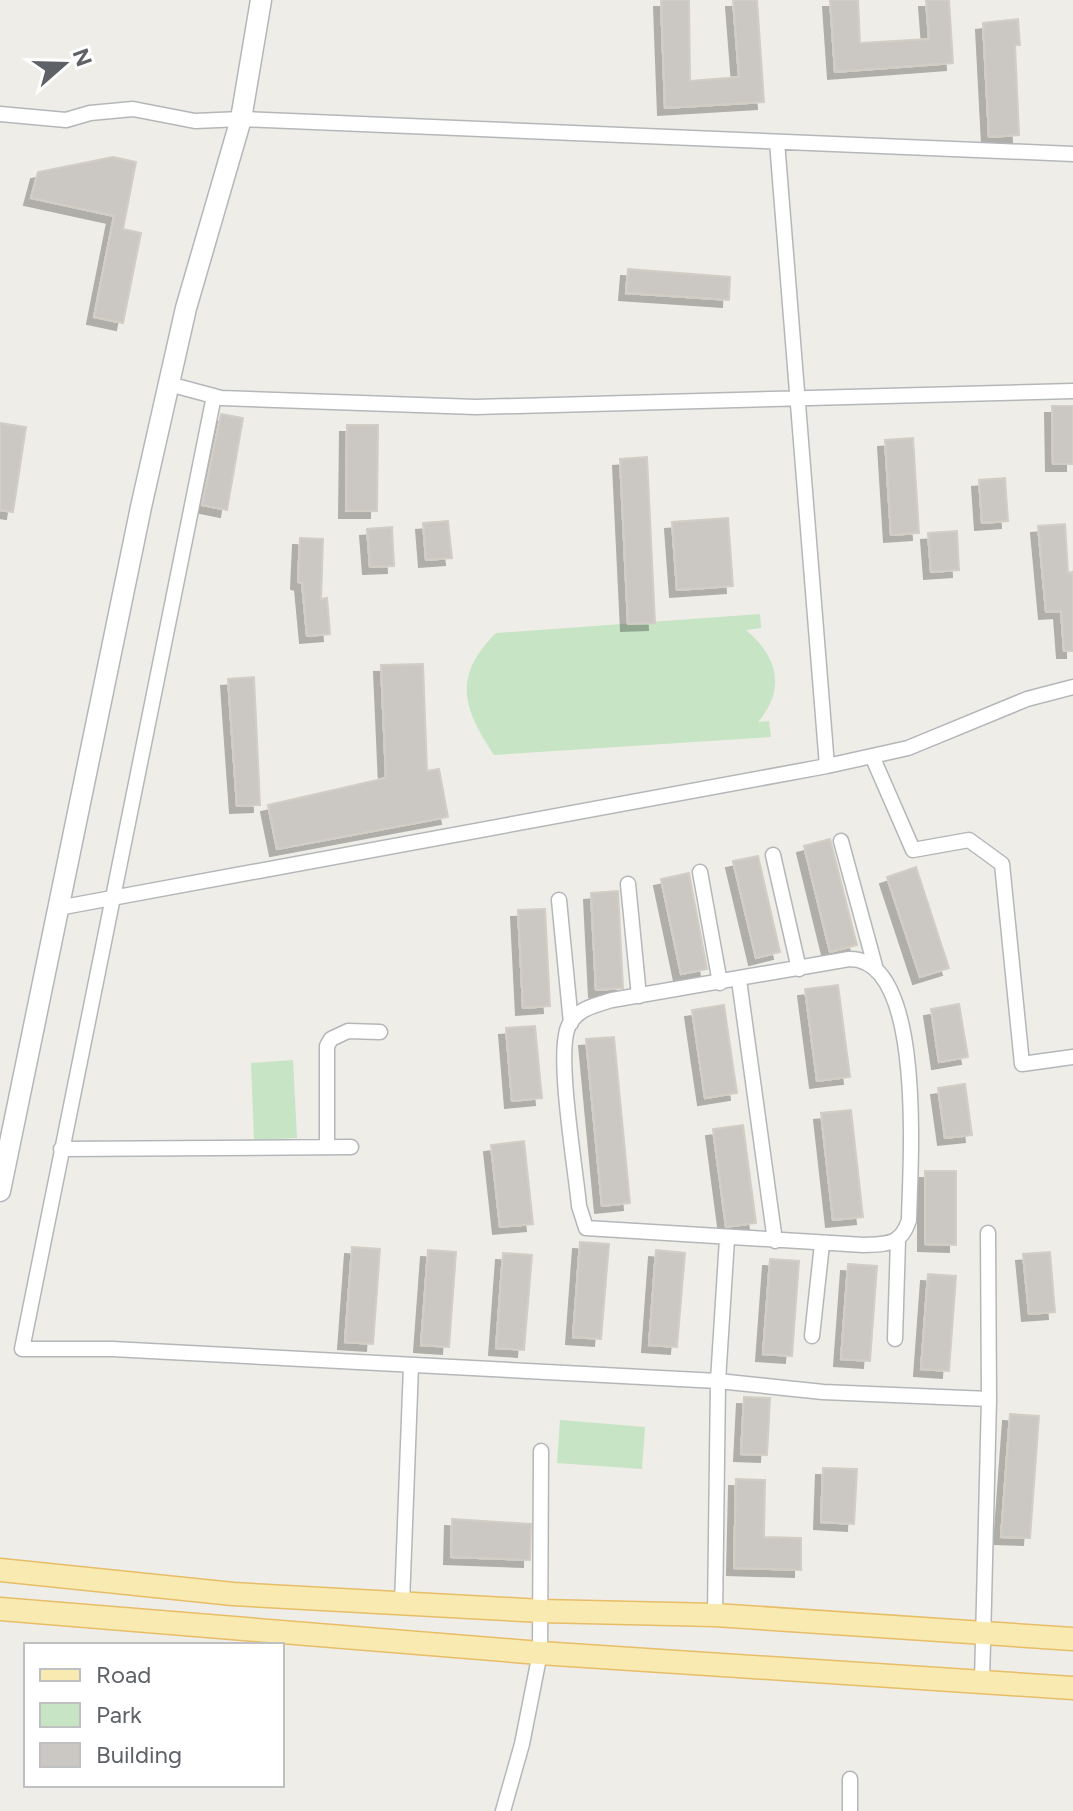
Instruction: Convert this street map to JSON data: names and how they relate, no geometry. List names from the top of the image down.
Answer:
{
  "legend": ["Road", "Park", "Building"],
  "north": "right"
}
